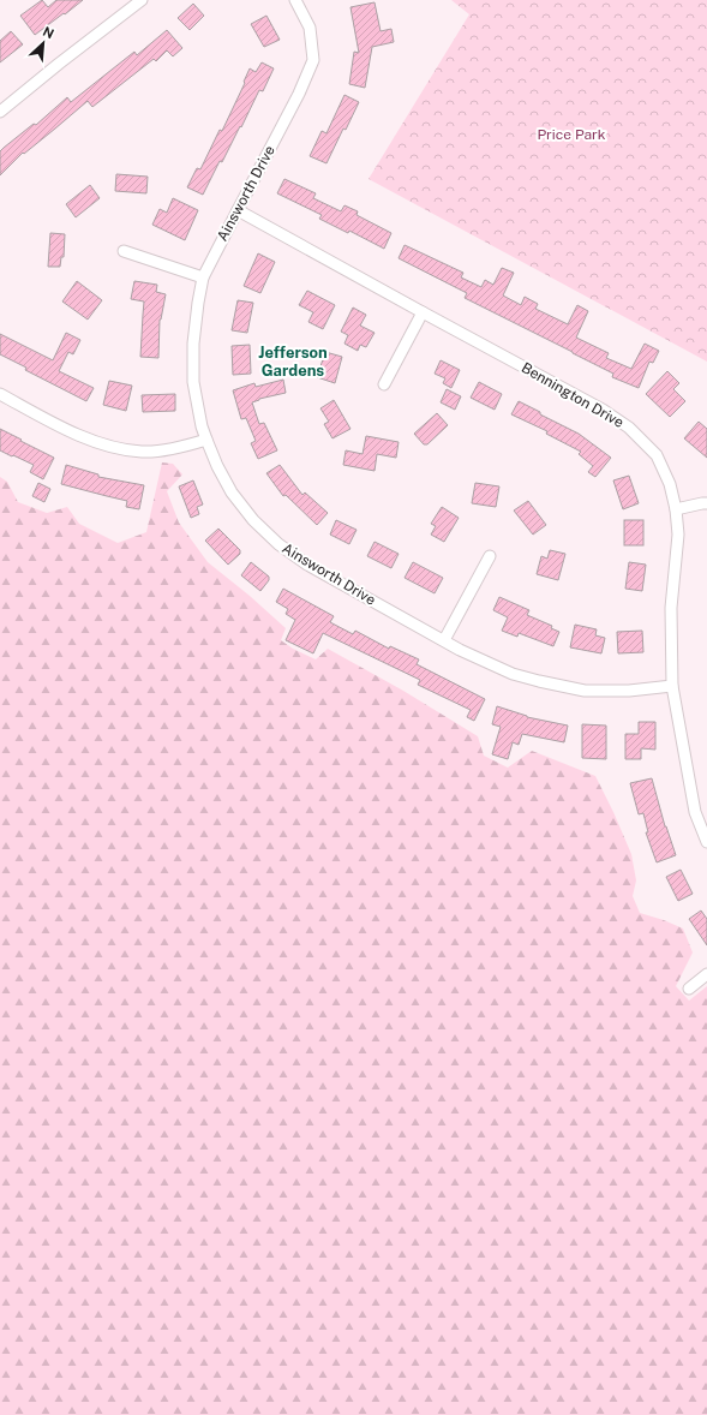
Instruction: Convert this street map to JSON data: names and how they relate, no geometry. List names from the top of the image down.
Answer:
{
  "streets": {
    "street": ["Ainsworth Drive", "Bennington Drive"]
  },
  "crossings": [
    ["Ainsworth Drive", "Bennington Drive"]
  ],
  "districts": ["Jefferson Gardens"],
  "parks": ["Price Park"],
  "north": "top right"
}
